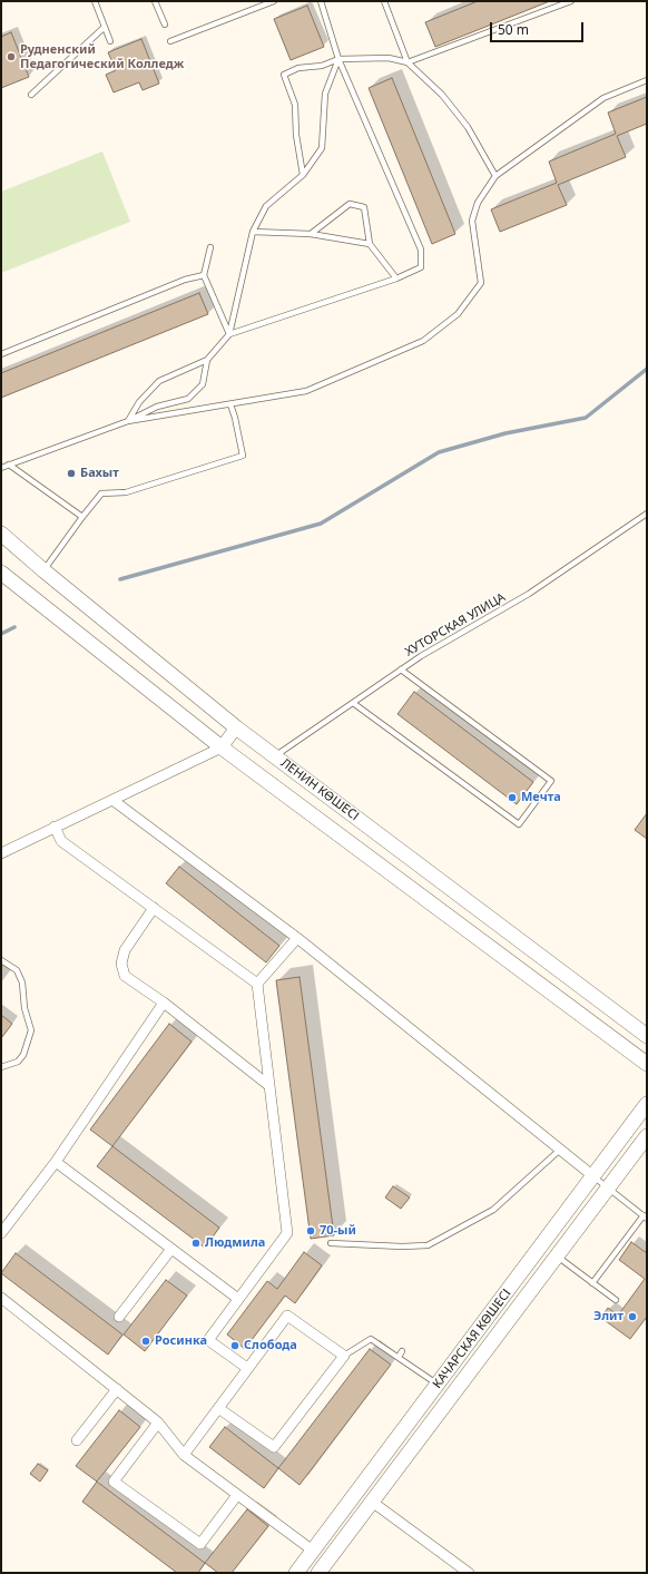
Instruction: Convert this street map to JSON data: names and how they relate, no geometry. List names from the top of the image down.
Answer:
{
  "streets": {
    "main road": ["ЛЕНИН КӨШЕСІ", "КАЧАРСКАЯ КӨШЕСІ"],
    "lane": ["ХУТОРСКАЯ УЛИЦА"]
  },
  "crossings": [
    ["ХУТОРСКАЯ УЛИЦА", "ЛЕНИН КӨШЕСІ"]
  ],
  "places": [
    "Рудненский Педагогический Колледж",
    "Бахыт",
    "Мечта",
    "70-ый",
    "Людмила",
    "Элит",
    "Росинка",
    "Слобода"
  ],
  "scale_bar": "50 m"
}
